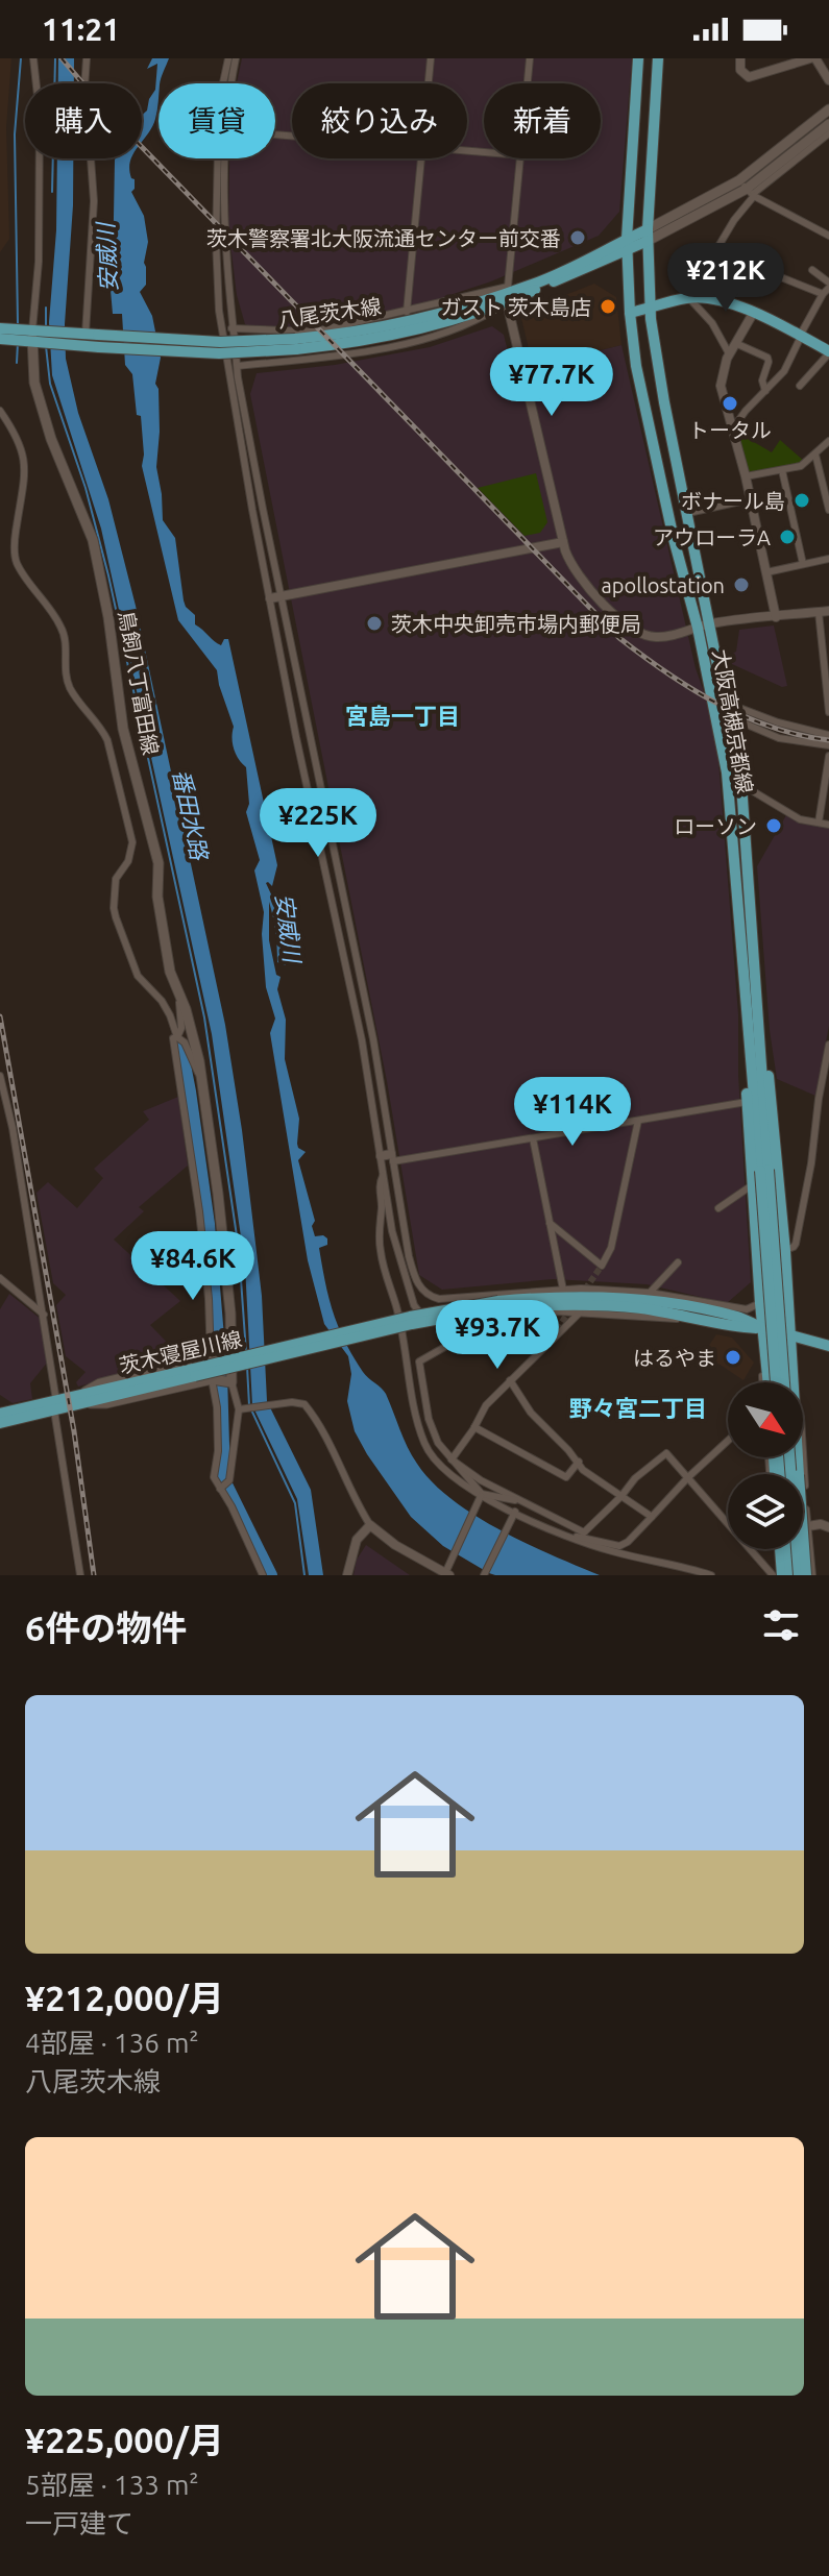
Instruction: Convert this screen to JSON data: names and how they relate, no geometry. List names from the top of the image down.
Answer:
{
  "streets": {
    "main road": [
      "八尾茨木線",
      "鳥飼八丁富田線",
      "大阪高槻京都線",
      "茨木寝屋川線"
    ]
  },
  "crossings": [
    ["八尾茨木線", "鳥飼八丁富田線"],
    ["八尾茨木線", "大阪高槻京都線"]
  ],
  "districts": ["宮島一丁目", "野々宮二丁目"],
  "water": ["安威川", "番田水路"],
  "places": [
    "茨木警察署北大阪流通センター前交番",
    "ガスト 茨木島店",
    "トータル",
    "ボナール島",
    "アウローラA",
    "apollostation",
    "茨木中央卸売市場内郵便局",
    "ローソン",
    "はるやま"
  ],
  "north": "bottom right",
  "page": {
    "status": "11:21",
    "chip": [
      "購入",
      "賃貸",
      "絞り込み",
      "新着"
    ],
    "price": [
      "¥212K",
      "¥77.7K",
      "¥225K",
      "¥114K",
      "¥84.6K",
      "¥93.7K"
    ],
    "heading": "6件の物件",
    "list": [
      {
        "name": "¥212,000/月",
        "note": "4部屋 · 136 m² · 八尾茨木線"
      },
      {
        "name": "¥225,000/月",
        "note": "5部屋 · 133 m² · 一戸建て"
      }
    ]
  }
}
